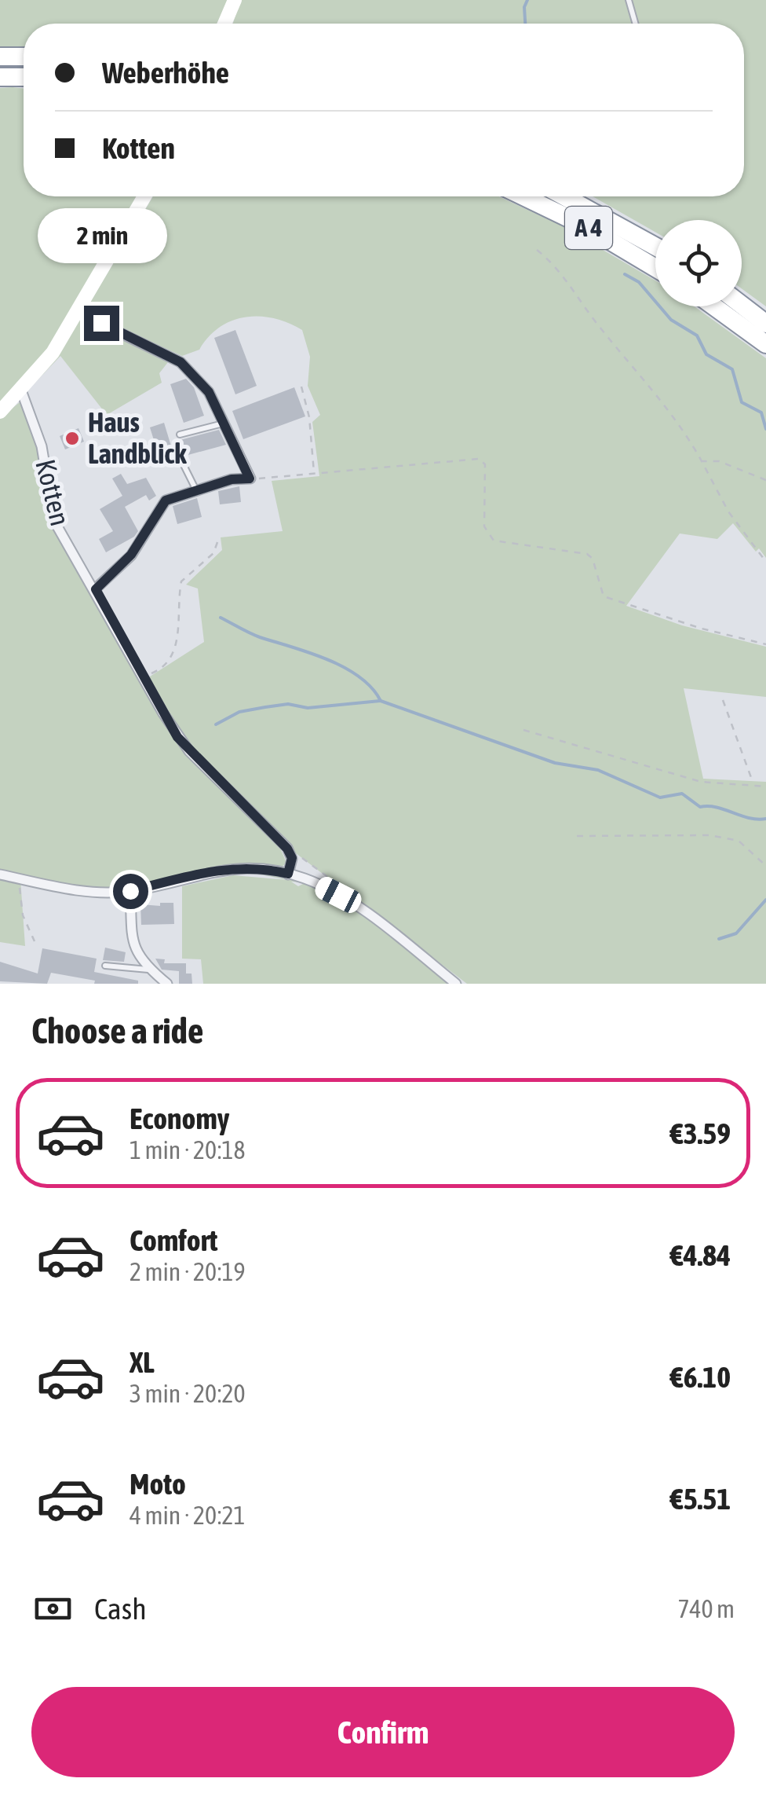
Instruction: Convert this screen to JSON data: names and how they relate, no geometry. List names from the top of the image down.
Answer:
{
  "streets": {
    "highway": ["A 4"],
    "street": ["Kotten"]
  },
  "places": ["Haus Landblick"],
  "page": {
    "banner": ["Weberhöhe", "Kotten"],
    "bubble": "2 min",
    "heading": "Choose a ride",
    "list": [
      {
        "name": "Economy",
        "note": "1 min · 20:18",
        "value": "€3.59"
      },
      {
        "name": "Comfort",
        "note": "2 min · 20:19",
        "value": "€4.84"
      },
      {
        "name": "XL",
        "note": "3 min · 20:20",
        "value": "€6.10"
      },
      {
        "name": "Moto",
        "note": "4 min · 20:21",
        "value": "€5.51"
      }
    ],
    "pay": ["Cash", "740 m"],
    "buttons": "Confirm"
  }
}
